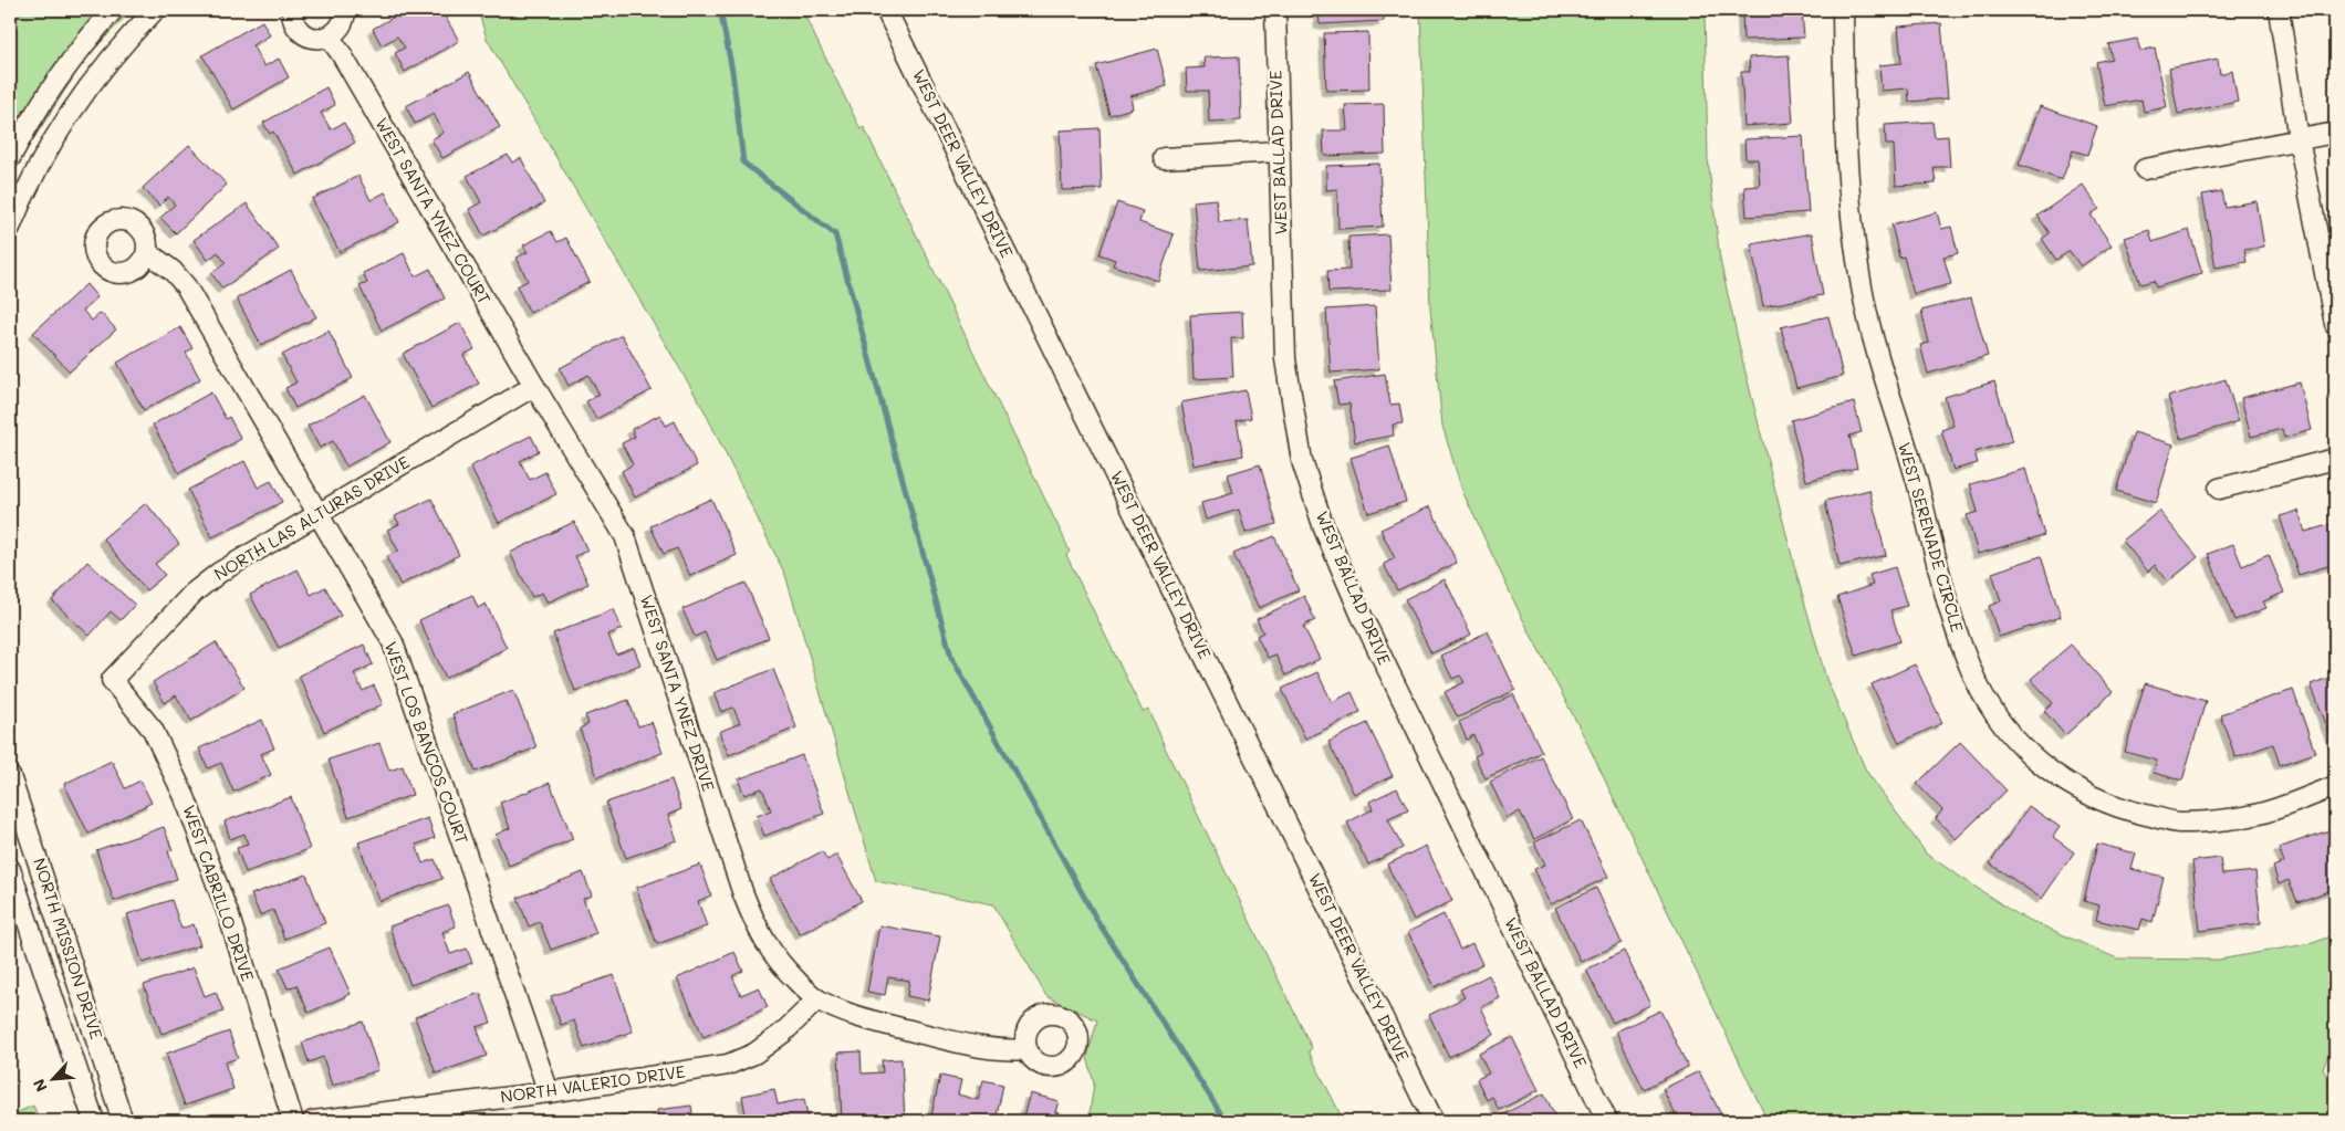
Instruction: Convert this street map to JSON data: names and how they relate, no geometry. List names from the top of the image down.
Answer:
{
  "streets": {
    "street": [
      "WEST BALLAD DRIVE",
      "WEST DEER VALLEY DRIVE",
      "WEST SANTA YNEZ COURT",
      "NORTH LAS ALTURAS DRIVE",
      "WEST SERENADE CIRCLE",
      "WEST SANTA YNEZ DRIVE",
      "WEST LOS BANCOS COURT",
      "WEST CABRILLO DRIVE",
      "NORTH MISSION DRIVE",
      "NORTH VALERIO DRIVE"
    ]
  },
  "crossings": [
    ["WEST SANTA YNEZ COURT", "NORTH LAS ALTURAS DRIVE"],
    ["WEST SANTA YNEZ COURT", "WEST SANTA YNEZ DRIVE"],
    ["NORTH LAS ALTURAS DRIVE", "WEST SANTA YNEZ DRIVE"],
    ["NORTH LAS ALTURAS DRIVE", "WEST LOS BANCOS COURT"],
    ["NORTH LAS ALTURAS DRIVE", "WEST CABRILLO DRIVE"],
    ["WEST SANTA YNEZ DRIVE", "NORTH VALERIO DRIVE"],
    ["WEST LOS BANCOS COURT", "NORTH VALERIO DRIVE"]
  ],
  "north": "bottom left"
}
